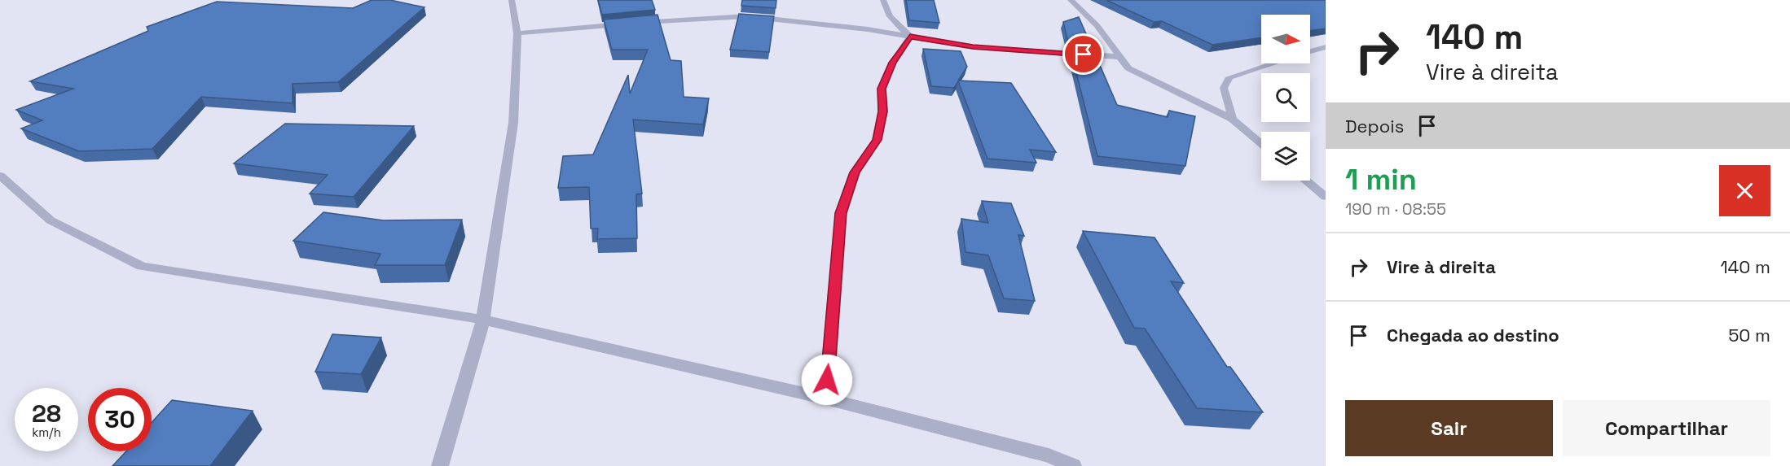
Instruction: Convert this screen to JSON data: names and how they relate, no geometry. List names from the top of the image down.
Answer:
{
  "north": "right",
  "page": {
    "turn": ["140 m", "Vire à direita"],
    "then": "Depois",
    "heading": ["1 min", "190 m · 08:55"],
    "list": [
      {
        "name": "Vire à direita",
        "value": "140 m"
      },
      {
        "name": "Chegada ao destino",
        "value": "50 m"
      }
    ],
    "speed": "28 km/h",
    "limit": "30",
    "buttons": ["Sair", "Compartilhar"]
  }
}
